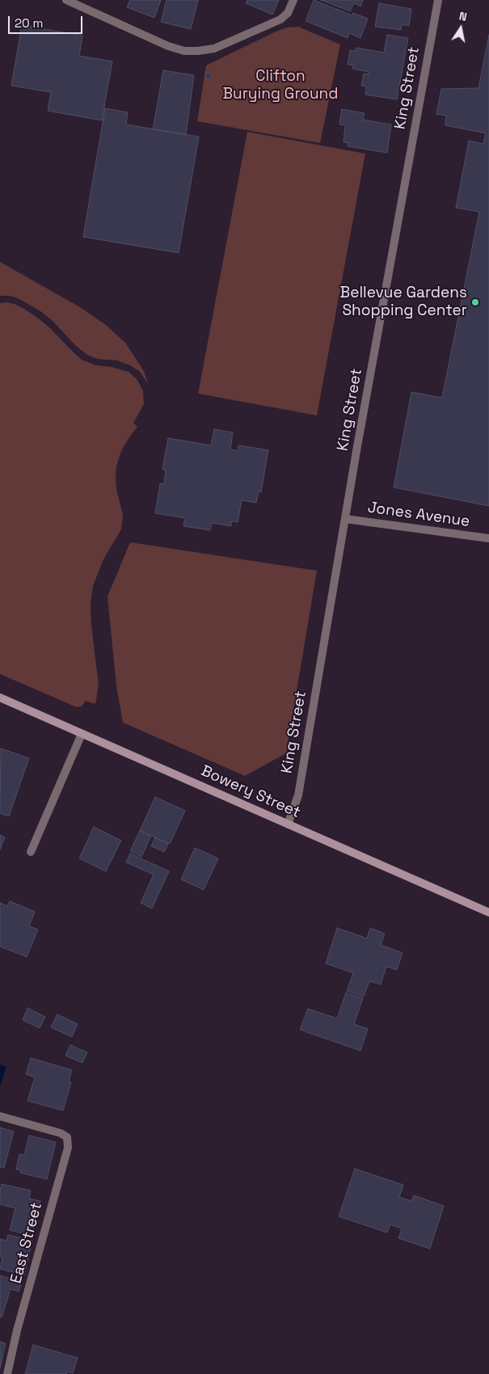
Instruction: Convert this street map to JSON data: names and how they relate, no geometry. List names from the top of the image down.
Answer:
{
  "streets": {
    "street": [
      "King Street",
      "Jones Avenue",
      "Bowery Street",
      "East Street"
    ]
  },
  "crossings": [
    ["King Street", "Jones Avenue"],
    ["King Street", "Bowery Street"]
  ],
  "parks": ["Clifton Burying Ground"],
  "places": ["Bellevue Gardens Shopping Center"],
  "scale_bar": "20 m",
  "north": "top"
}
